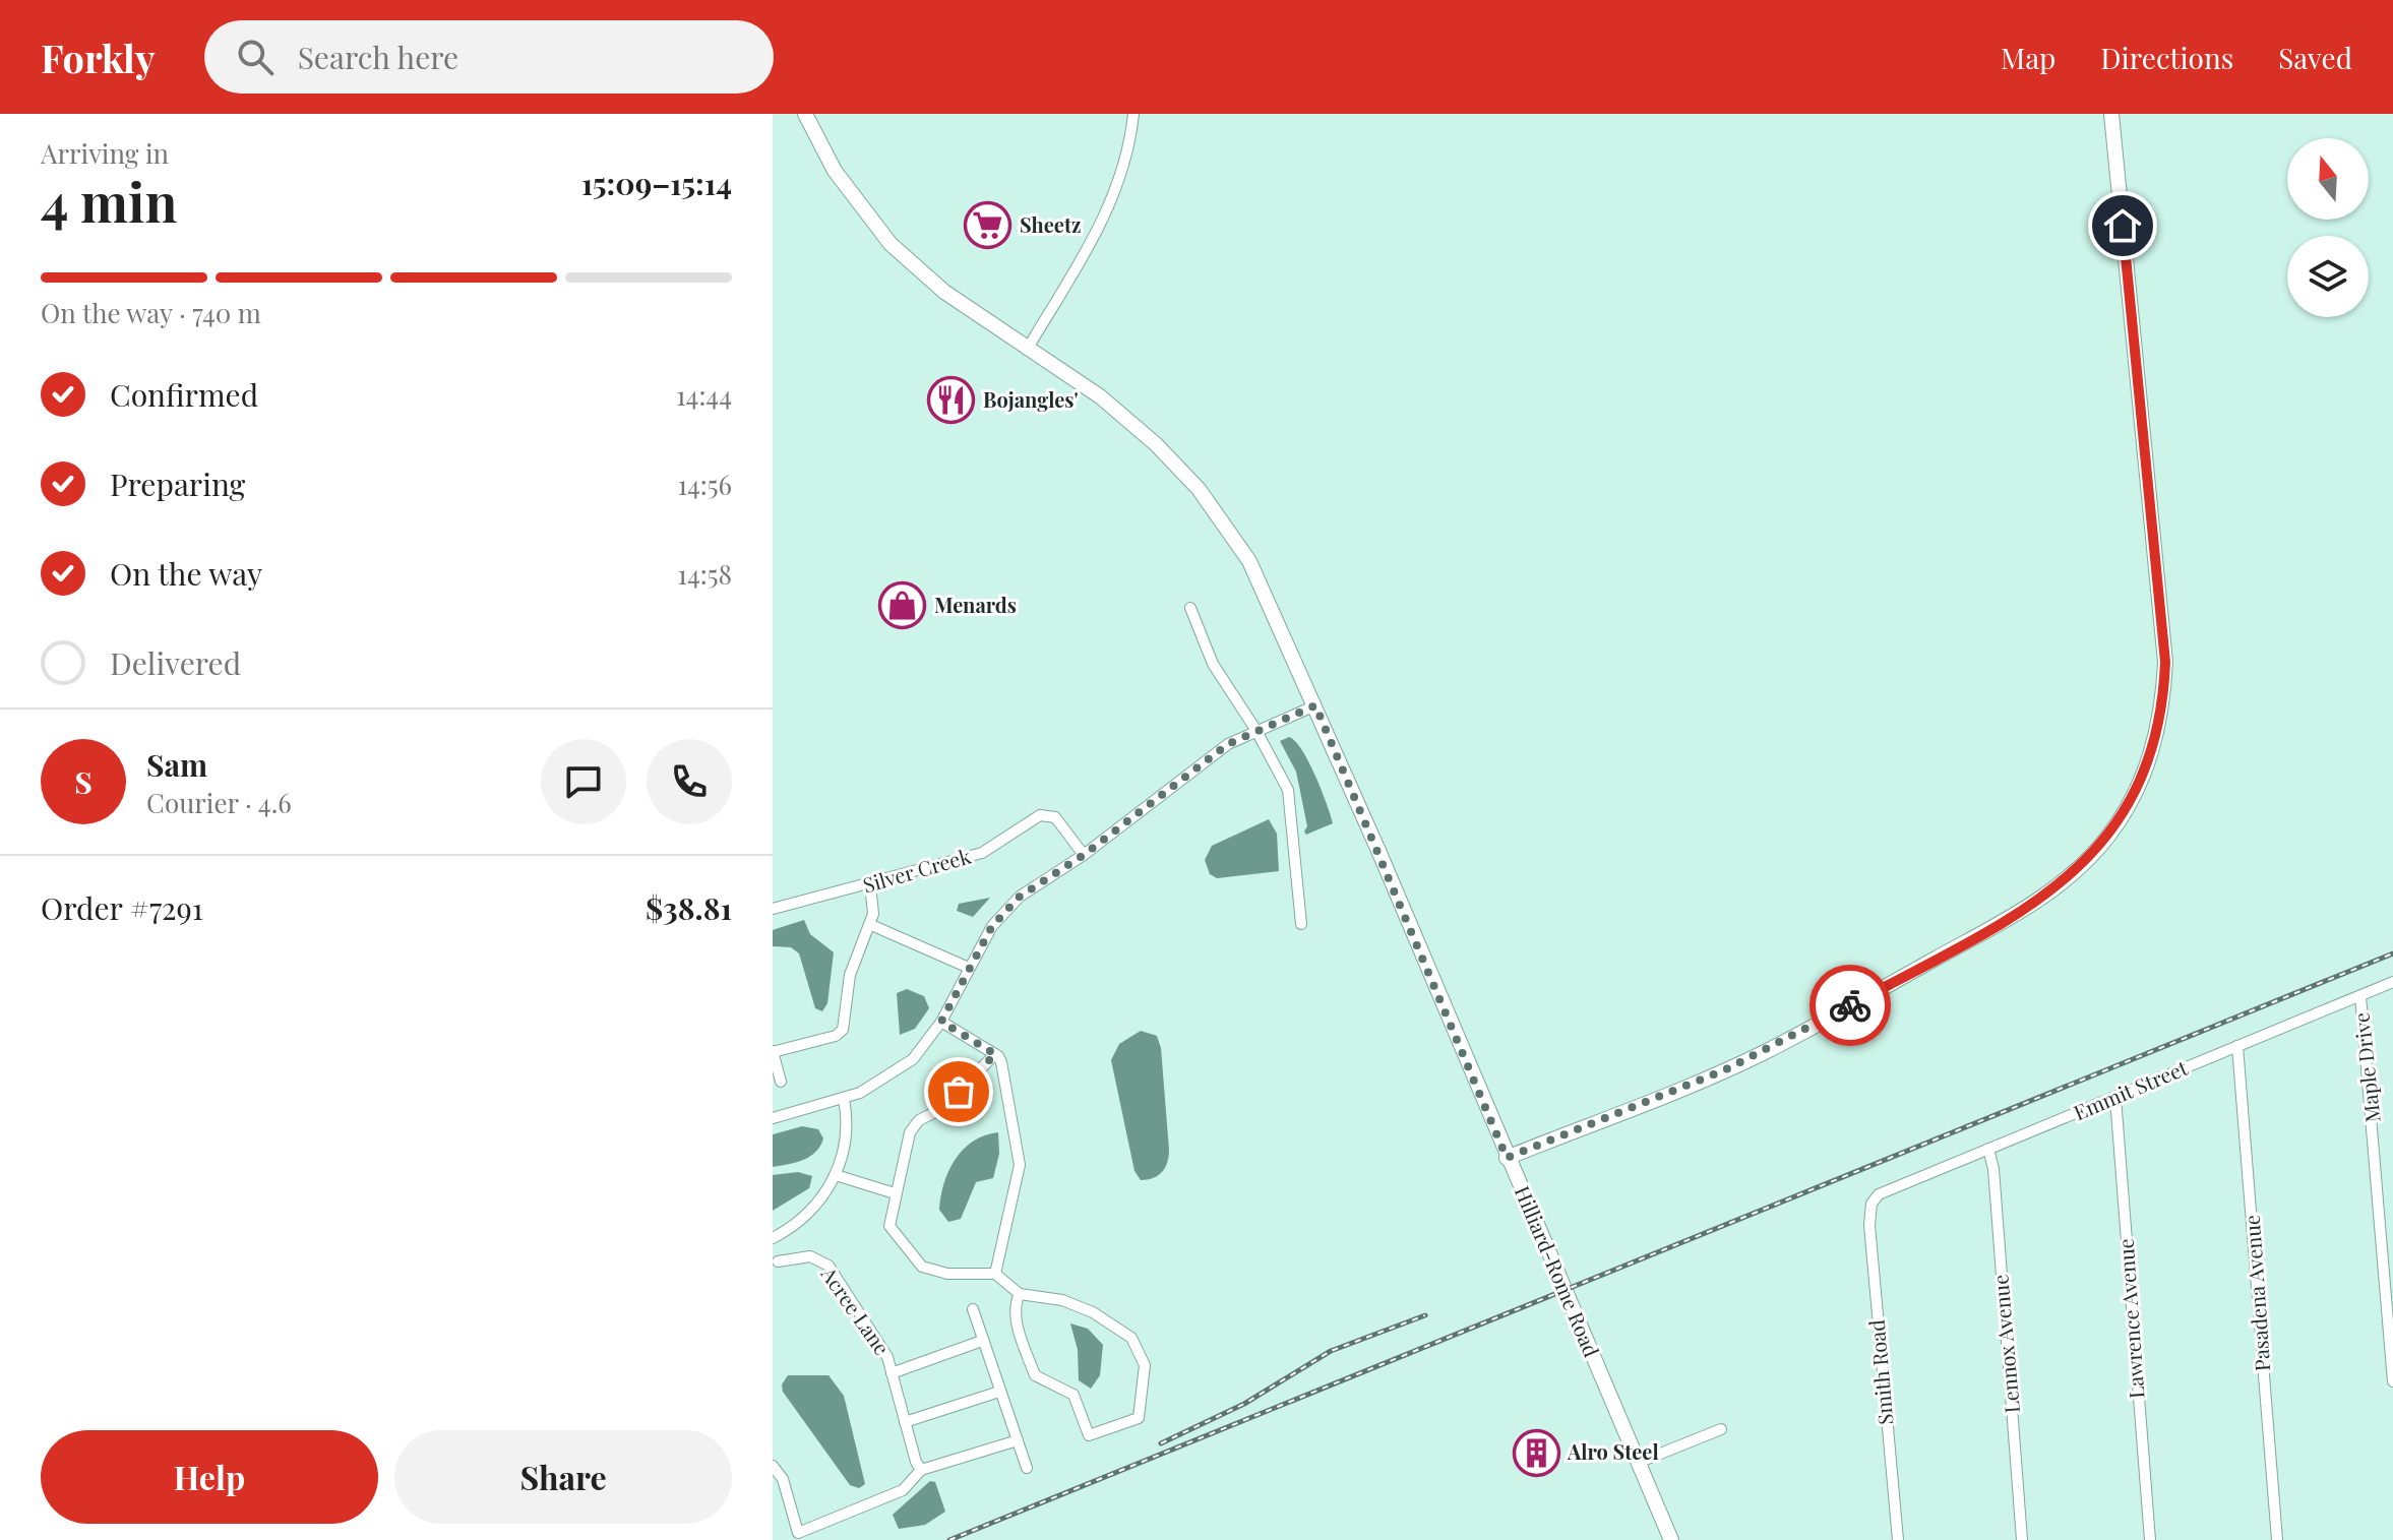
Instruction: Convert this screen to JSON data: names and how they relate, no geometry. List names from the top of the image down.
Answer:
{
  "streets": {
    "main road": ["Hilliard-Rome Road"],
    "street": [
      "Silver Creek",
      "Maple Drive",
      "Emmit Street",
      "Pasadena Avenue",
      "Acree Lane",
      "Lawrence Avenue",
      "Lennox Avenue",
      "Smith Road"
    ]
  },
  "crossings": [
    ["Maple Drive", "Emmit Street"],
    ["Emmit Street", "Pasadena Avenue"],
    ["Emmit Street", "Lawrence Avenue"],
    ["Emmit Street", "Lennox Avenue"],
    ["Emmit Street", "Smith Road"]
  ],
  "places": {
    "supermarket": ["Sheetz"],
    "restaurant": ["Bojangles'"],
    "shop": ["Menards"],
    "building": ["Alro Steel"]
  },
  "north": "top",
  "page": {
    "header": "Forkly",
    "search": "Search here",
    "nav": ["Map", "Directions", "Saved"],
    "heading": ["4 min", "Arriving in", "15:09–15:14"],
    "panel": [
      "Sam",
      "Courier · 4.6",
      "Order #7291",
      "$38.81"
    ],
    "bar": "On the way · 740 m",
    "list": [
      ["Confirmed", "14:44"],
      ["Preparing", "14:56"],
      ["On the way", "14:58"],
      "Delivered"
    ],
    "round": "S",
    "buttons": ["Help", "Share"]
  }
}
